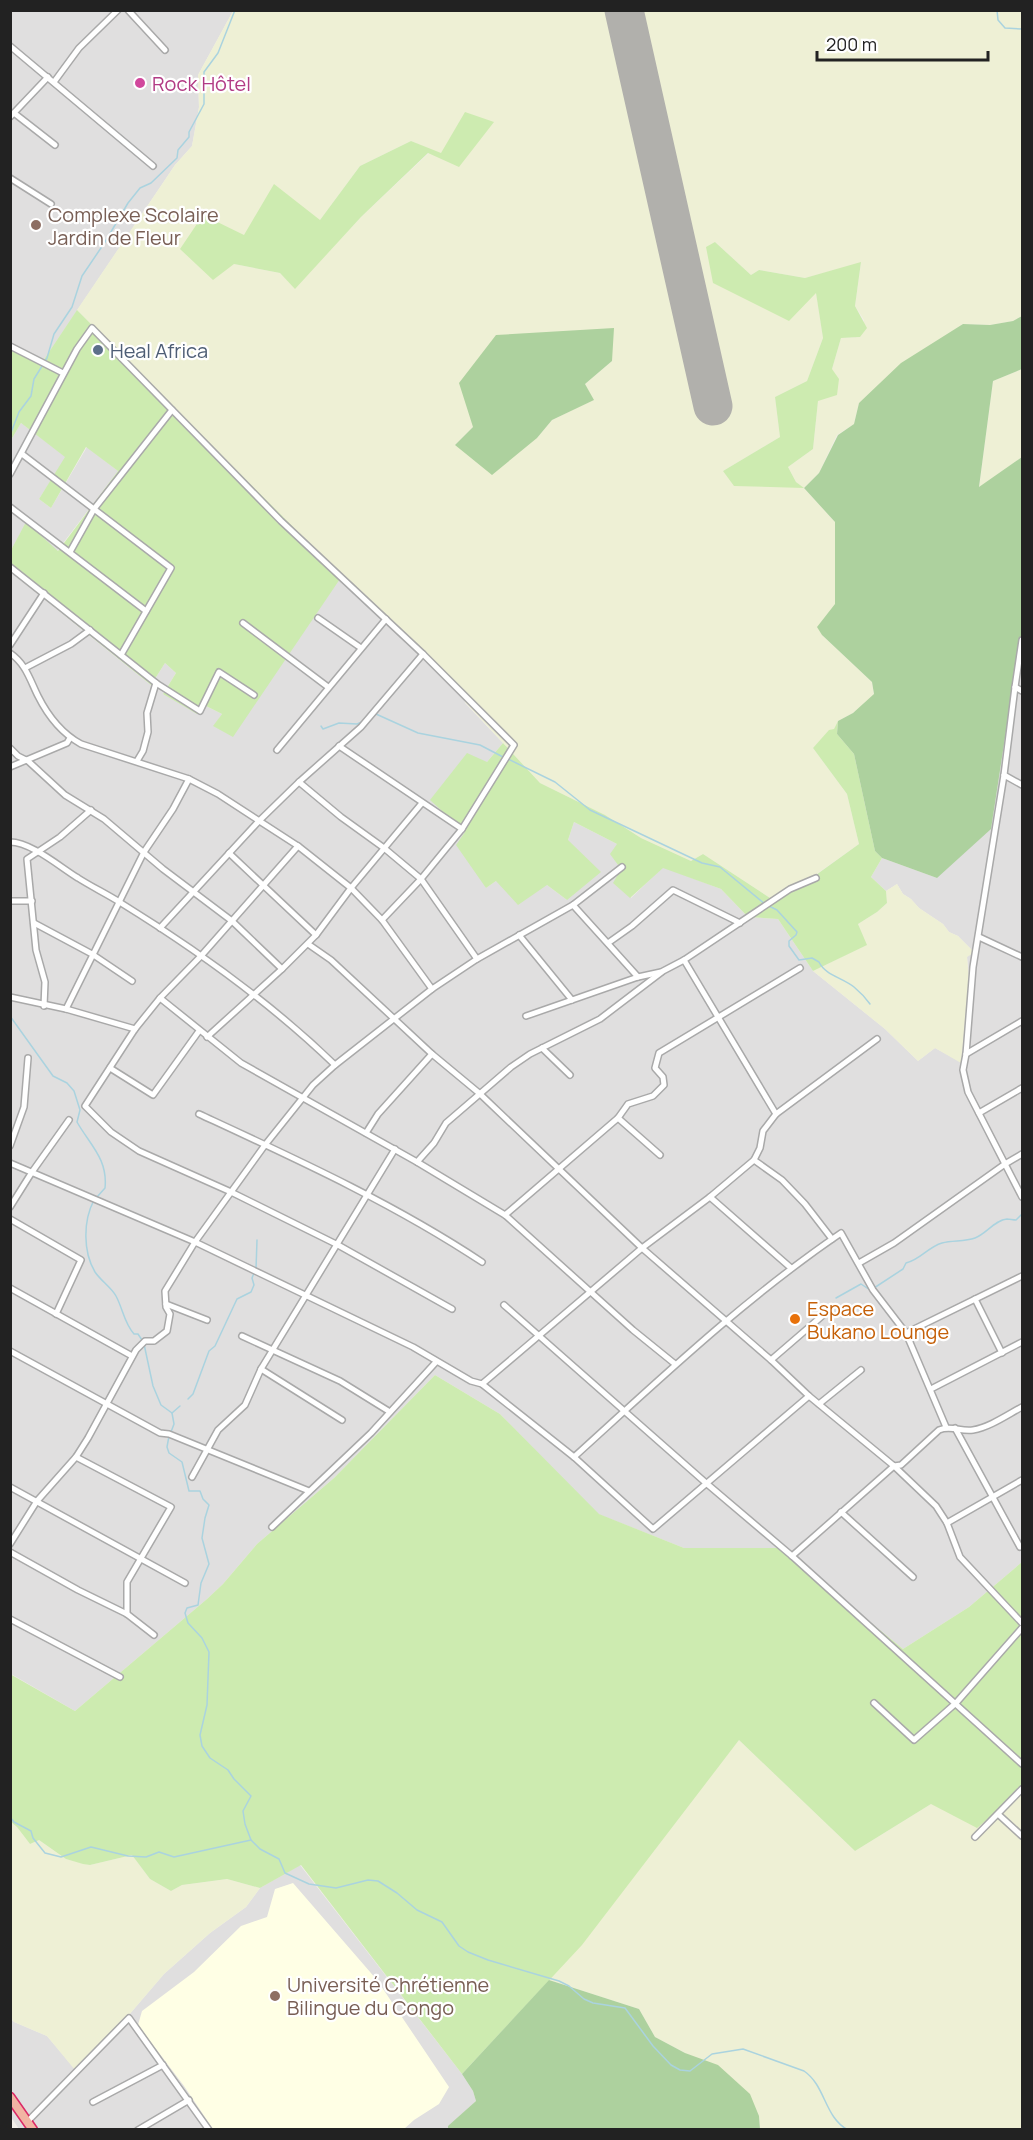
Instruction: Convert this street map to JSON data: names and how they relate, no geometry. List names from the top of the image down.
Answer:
{
  "places": [
    "Rock Hôtel",
    "Complexe Scolaire Jardin de Fleur",
    "Heal Africa",
    "Espace Bukano Lounge",
    "Université Chrétienne Bilingue du Congo"
  ],
  "scale_bar": "200 m"
}
